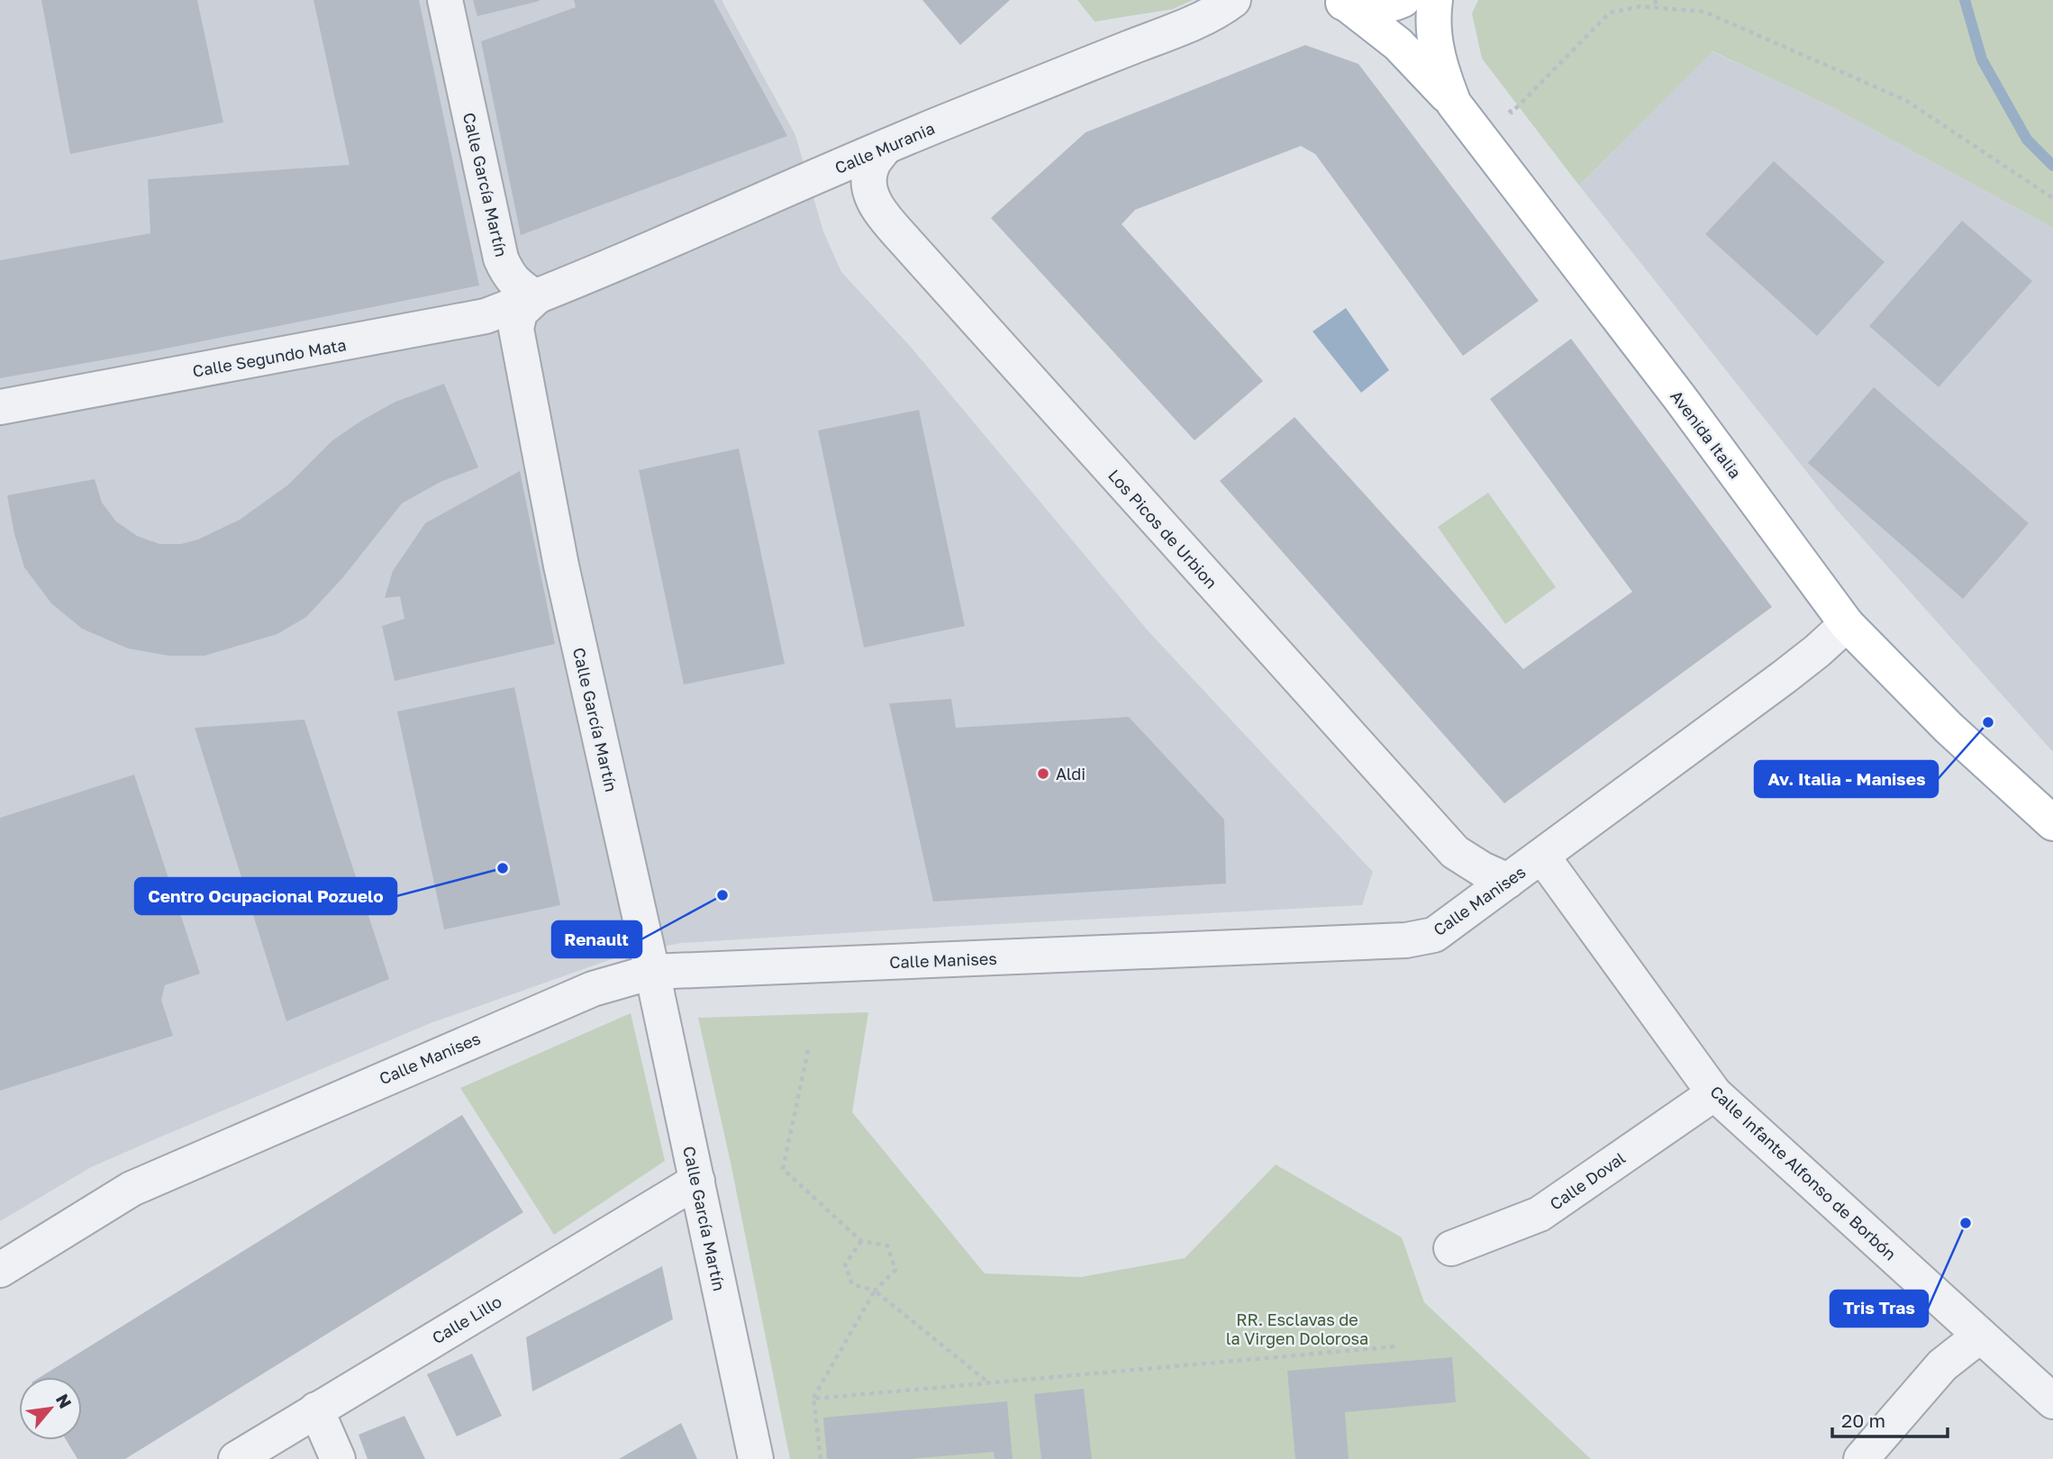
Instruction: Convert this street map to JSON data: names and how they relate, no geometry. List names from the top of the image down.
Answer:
{
  "streets": {
    "main road": ["Avenida Italia"],
    "street": [
      "Calle Murania",
      "Calle García Martín",
      "Calle Segundo Mata",
      "Los Picos de Urbion",
      "Calle Manises",
      "Calle Infante Alfonso de Borbón",
      "Calle Doval",
      "Calle Lillo"
    ]
  },
  "crossings": [
    ["Calle Murania", "Calle García Martín"],
    ["Calle Murania", "Calle Segundo Mata"],
    ["Calle Murania", "Los Picos de Urbion"],
    ["Calle García Martín", "Calle Segundo Mata"],
    ["Calle García Martín", "Calle Manises"],
    ["Calle García Martín", "Calle Lillo"],
    ["Avenida Italia", "Calle Manises"],
    ["Los Picos de Urbion", "Calle Manises"],
    ["Calle Manises", "Calle Infante Alfonso de Borbón"],
    ["Calle Infante Alfonso de Borbón", "Calle Doval"]
  ],
  "parks": ["RR. Esclavas de la Virgen Dolorosa"],
  "places": [
    "Av. Italia - Manises",
    "Aldi",
    "Centro Ocupacional Pozuelo",
    "Renault",
    "Tris Tras"
  ],
  "scale_bar": "20 m",
  "north": "top right"
}
